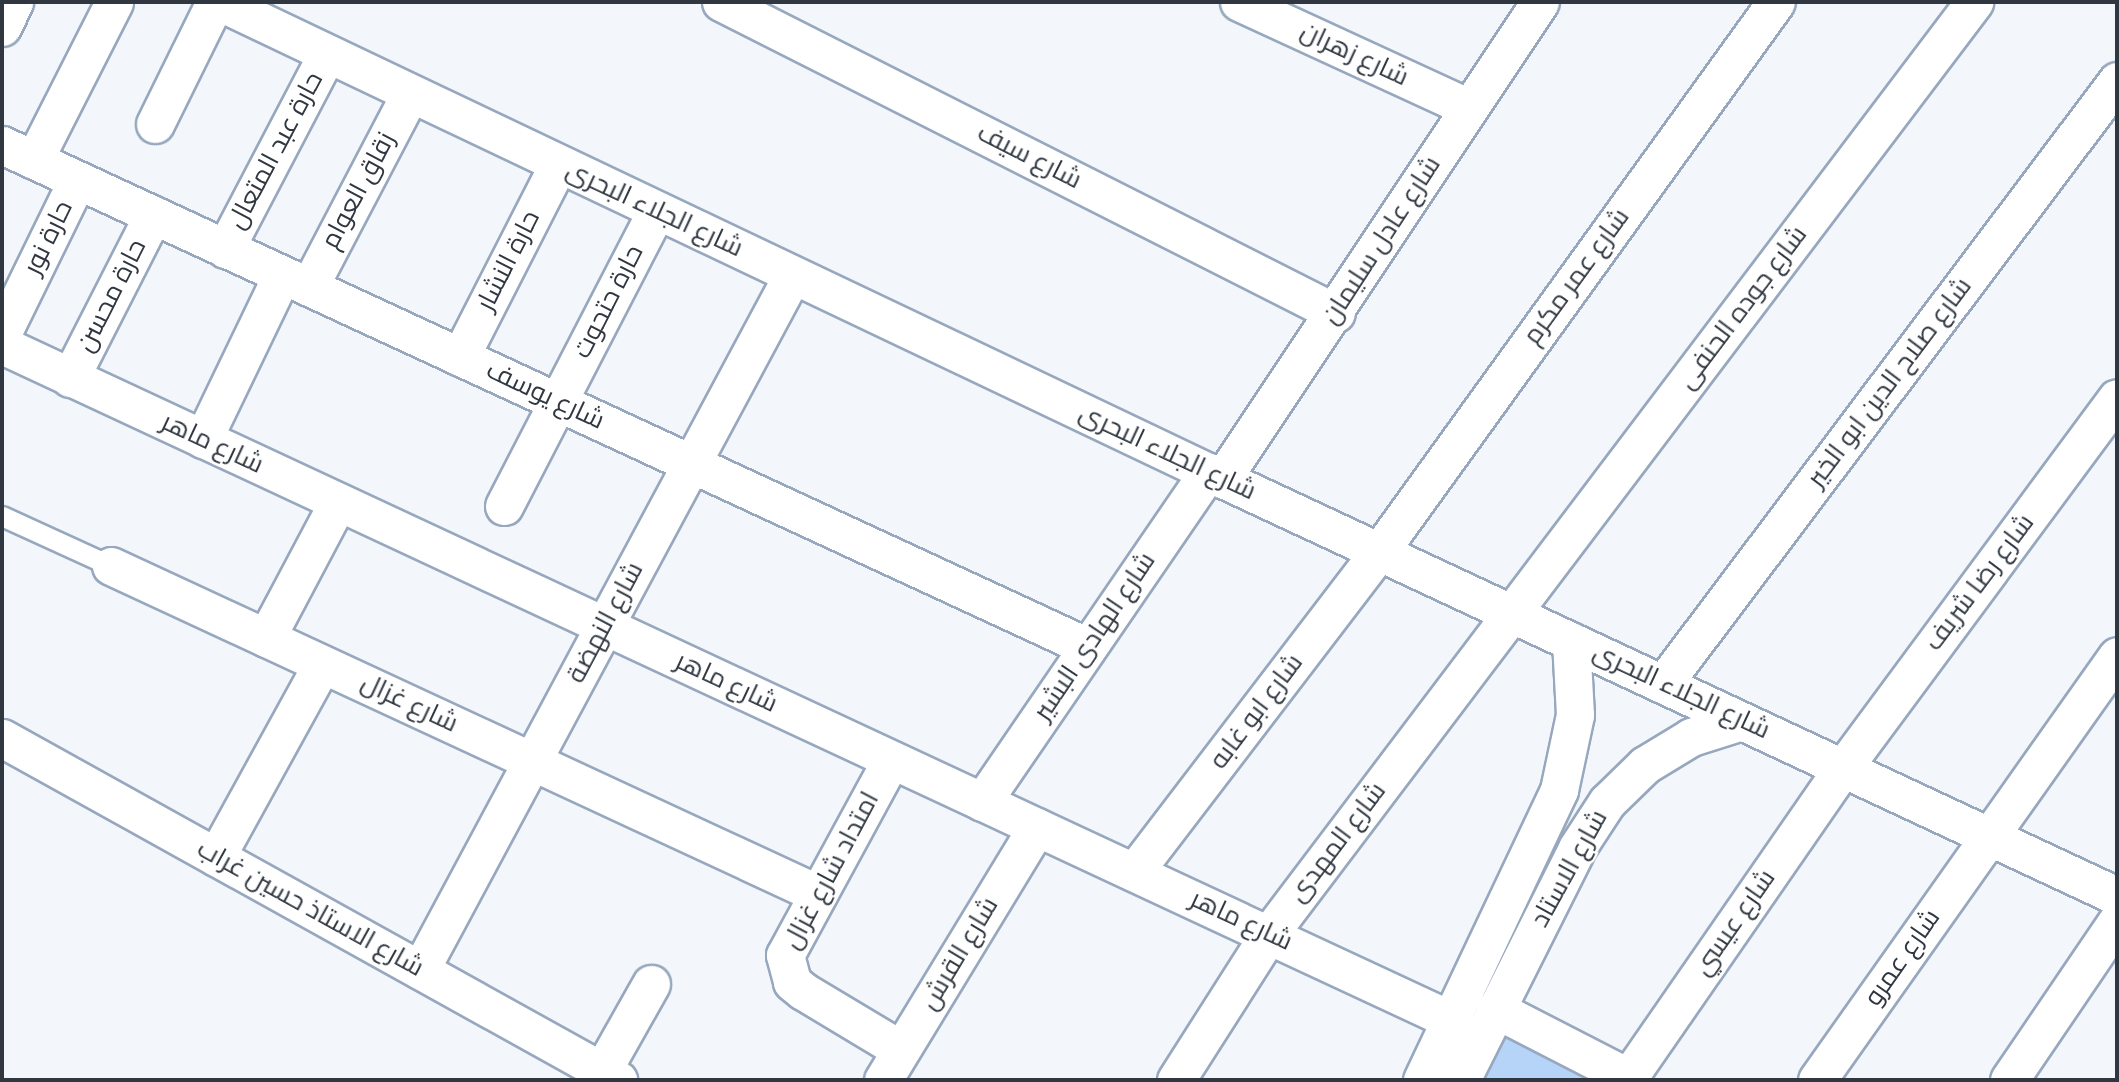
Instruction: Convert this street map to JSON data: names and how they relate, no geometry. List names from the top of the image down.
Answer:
{
  "streets": {
    "street": [
      "شارع زهران",
      "حارة عبد المتعال",
      "شارع سيف",
      "زقاق العوام",
      "شارع الجلاء البحرى",
      "حارة نور",
      "شارع عادل سليمان",
      "حارة النشار",
      "شارع عمر مكرم",
      "حارة محسن",
      "حارة حتحوت",
      "شارع جوده الحنفى",
      "شارع صلاح الدين ابو الخير",
      "شارع يوسف",
      "شارع ماهر",
      "شارع رضا شريف",
      "شارع النهضة",
      "شارع الهادى البشير",
      "شارع غزال",
      "شارع ابو غابه",
      "شارع المهدى",
      "شارع الاستاد",
      "امتداد شارع غزال",
      "شارع الاستاذ حسين غراب",
      "شارع عيسي",
      "شارع القرش",
      "شارع عمرو"
    ]
  },
  "crossings": [
    ["شارع زهران", "شارع عادل سليمان"],
    ["حارة عبد المتعال", "شارع الجلاء البحرى"],
    ["حارة عبد المتعال", "شارع يوسف"],
    ["شارع سيف", "شارع عادل سليمان"],
    ["زقاق العوام", "شارع الجلاء البحرى"],
    ["زقاق العوام", "شارع يوسف"],
    ["زقاق العوام", "شارع ماهر"],
    ["شارع الجلاء البحرى", "شارع عادل سليمان"],
    ["شارع الجلاء البحرى", "حارة النشار"],
    ["شارع الجلاء البحرى", "شارع عمر مكرم"],
    ["شارع الجلاء البحرى", "حارة حتحوت"],
    ["شارع الجلاء البحرى", "شارع جوده الحنفى"],
    ["شارع الجلاء البحرى", "شارع صلاح الدين ابو الخير"],
    ["شارع الجلاء البحرى", "شارع رضا شريف"],
    ["شارع الجلاء البحرى", "شارع النهضة"],
    ["شارع الجلاء البحرى", "شارع الهادى البشير"],
    ["شارع الجلاء البحرى", "شارع ابو غابه"],
    ["شارع الجلاء البحرى", "شارع المهدى"],
    ["شارع الجلاء البحرى", "شارع الاستاد"],
    ["شارع الجلاء البحرى", "شارع عيسي"],
    ["شارع الجلاء البحرى", "شارع عمرو"],
    ["حارة نور", "شارع يوسف"],
    ["شارع عادل سليمان", "شارع الهادى البشير"],
    ["حارة النشار", "شارع يوسف"],
    ["شارع عمر مكرم", "شارع ابو غابه"],
    ["حارة محسن", "شارع يوسف"],
    ["حارة محسن", "شارع ماهر"],
    ["حارة حتحوت", "شارع يوسف"],
    ["شارع جوده الحنفى", "شارع المهدى"],
    ["شارع يوسف", "شارع النهضة"],
    ["شارع يوسف", "شارع الهادى البشير"],
    ["شارع ماهر", "شارع النهضة"],
    ["شارع ماهر", "شارع الهادى البشير"],
    ["شارع ماهر", "شارع ابو غابه"],
    ["شارع ماهر", "شارع المهدى"],
    ["شارع ماهر", "شارع الاستاد"],
    ["شارع ماهر", "امتداد شارع غزال"],
    ["شارع ماهر", "شارع القرش"],
    ["شارع رضا شريف", "شارع عيسي"],
    ["شارع النهضة", "شارع غزال"],
    ["شارع النهضة", "شارع الاستاذ حسين غراب"],
    ["شارع غزال", "امتداد شارع غزال"],
    ["امتداد شارع غزال", "شارع القرش"]
  ]
}
